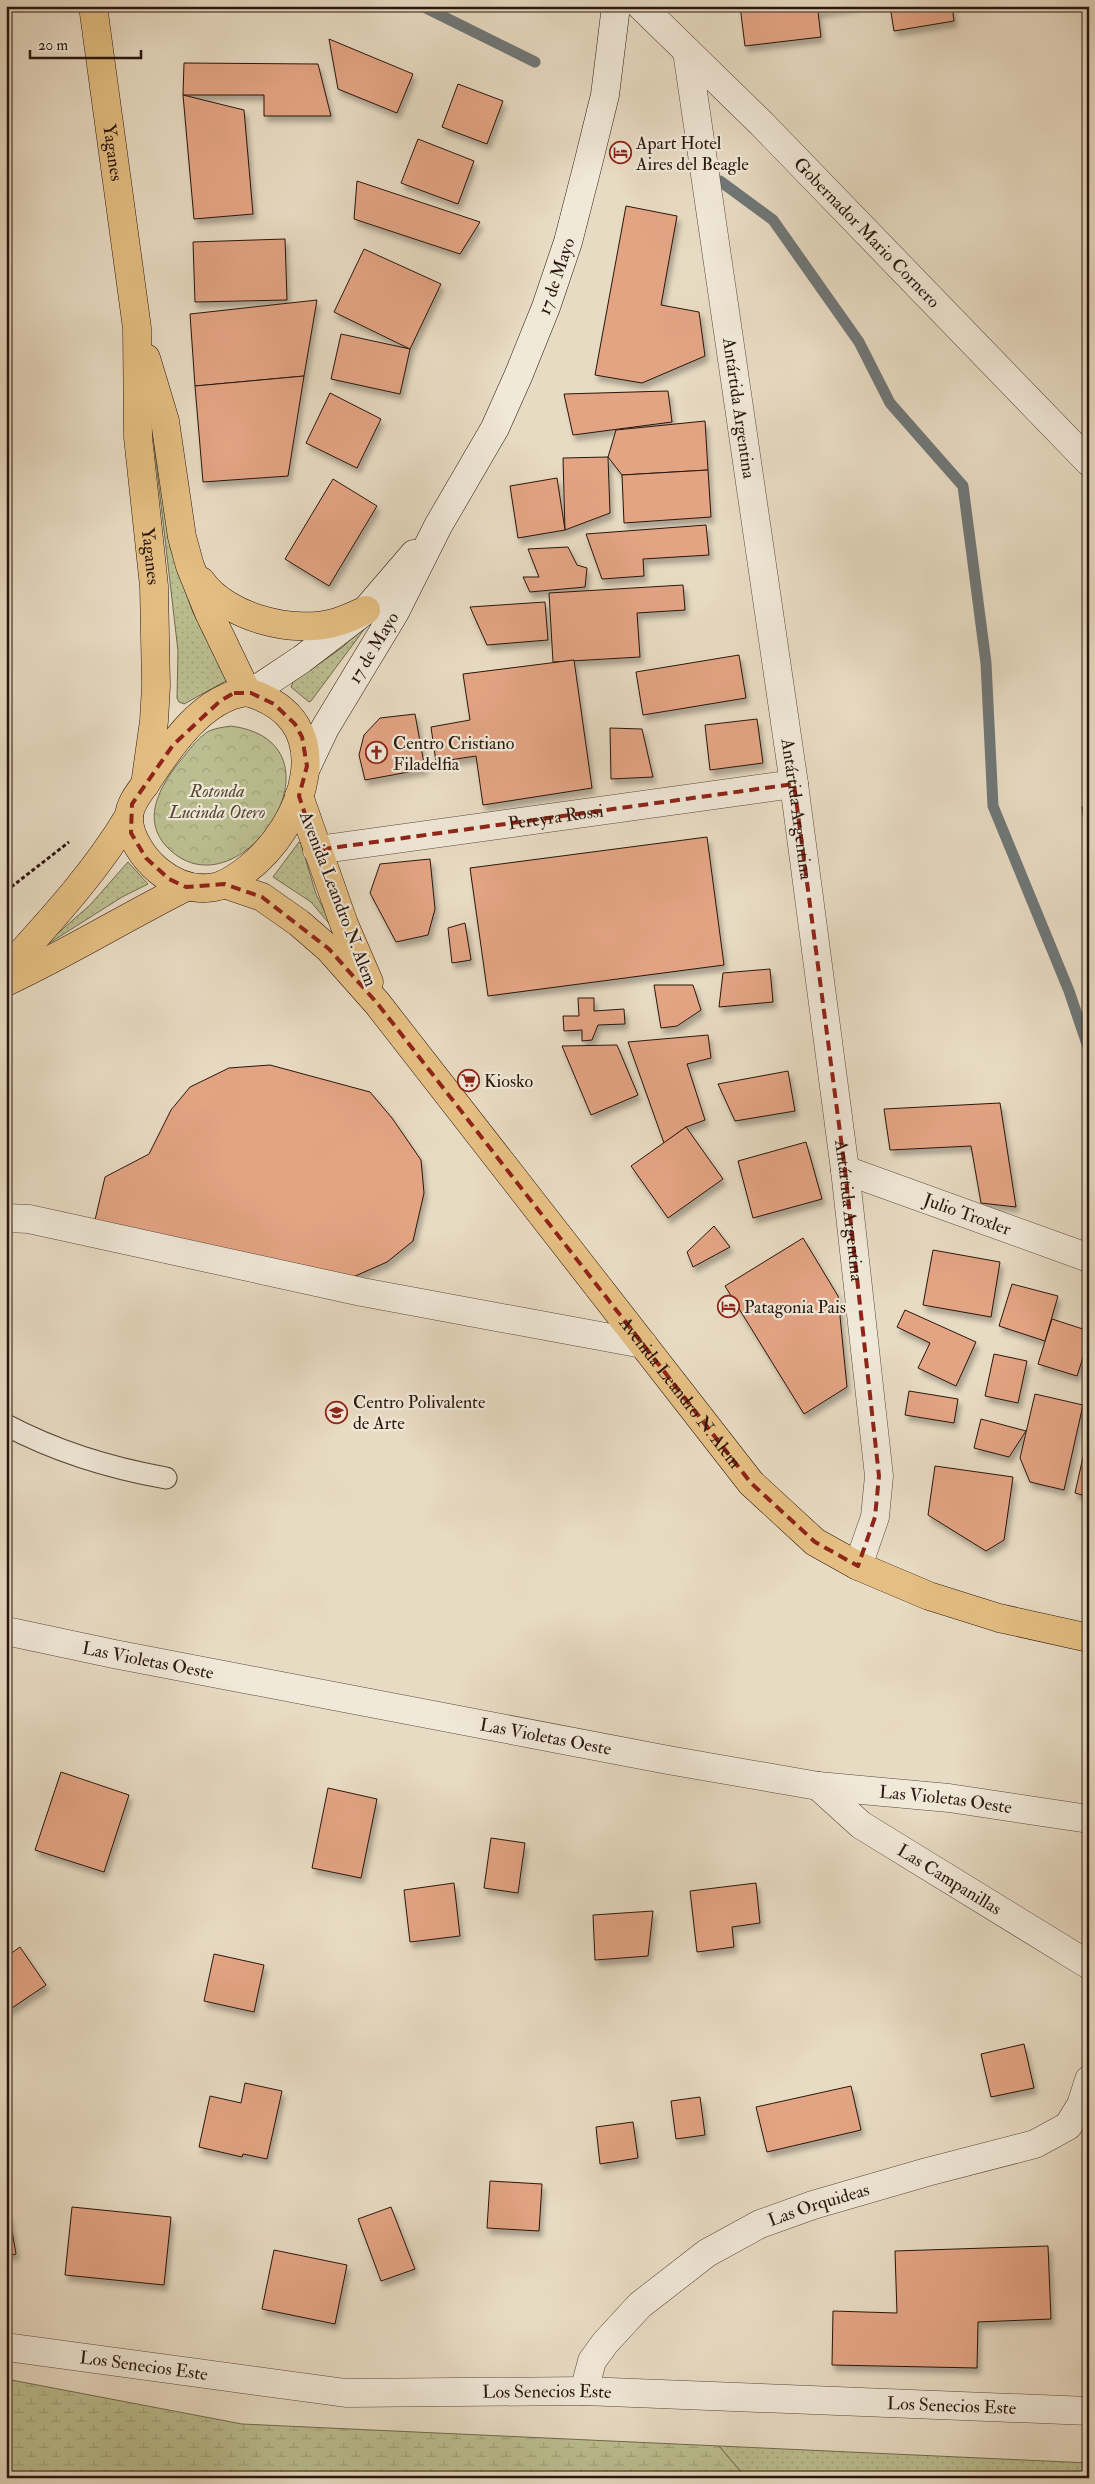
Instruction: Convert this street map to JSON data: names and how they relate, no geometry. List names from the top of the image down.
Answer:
{
  "streets": {
    "main road": ["Yaganes", "Avenida Leandro N. Alem"],
    "street": [
      "Gobernador Mario Cornero",
      "17 de Mayo",
      "Antártida Argentina",
      "Pereyra Rossi",
      "Julio Troxler",
      "Las Violetas Oeste",
      "Las Campanillas",
      "Las Orquideas",
      "Los Senecios Este"
    ]
  },
  "crossings": [
    ["Yaganes", "17 de Mayo"],
    ["Gobernador Mario Cornero", "Antártida Argentina"],
    ["Antártida Argentina", "Pereyra Rossi"],
    ["Antártida Argentina", "Avenida Leandro N. Alem"],
    ["Antártida Argentina", "Julio Troxler"],
    ["Pereyra Rossi", "Avenida Leandro N. Alem"],
    ["Las Violetas Oeste", "Las Campanillas"],
    ["Las Orquideas", "Los Senecios Este"]
  ],
  "parks": ["Rotonda Lucinda Otero"],
  "places": {
    "hotel": ["Apart Hotel Aires del Beagle", "Patagonia Pais"],
    "church": ["Centro Cristiano Filadelfia"],
    "supermarket": ["Kiosko"],
    "school or university": ["Centro Polivalente de Arte"]
  },
  "scale_bar": "20 m"
}
